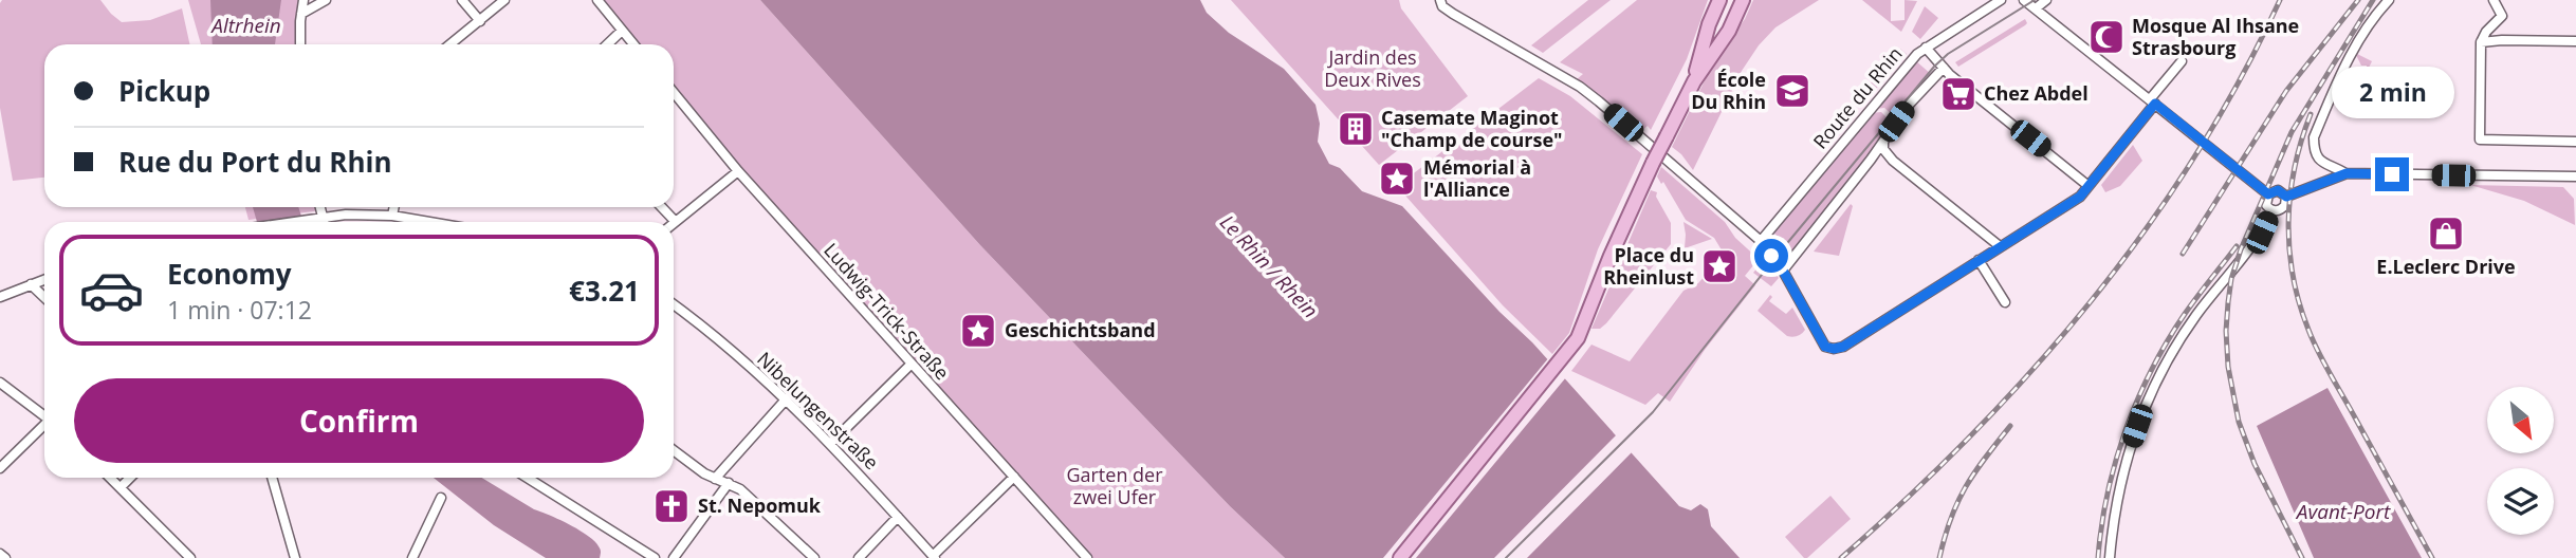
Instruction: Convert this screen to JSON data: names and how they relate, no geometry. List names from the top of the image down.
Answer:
{
  "streets": {
    "street": ["Route du Rhin", "Ludwig-Trick-Straße", "Nibelungenstraße"]
  },
  "water": ["Altrhein", "Le Rhin / Rhein", "Avant-Port"],
  "parks": ["Jardin des Deux Rives", "Garten der zwei Ufer"],
  "places": {
    "mosque": ["Mosque Al Ihsane Strasbourg"],
    "school or university": ["École Du Rhin"],
    "supermarket": ["Chez Abdel"],
    "building": ["Casemate Maginot \"Champ de course\""],
    "place": ["Mémorial à l'Alliance", "Place du Rheinlust", "Geschichtsband"],
    "shop": ["E.Leclerc Drive"],
    "church": ["St. Nepomuk"]
  },
  "north": "bottom right",
  "page": {
    "banner": ["Pickup", "Rue du Port du Rhin"],
    "bubble": "2 min",
    "list": [
      {
        "name": "Economy",
        "note": "1 min · 07:12",
        "value": "€3.21"
      }
    ],
    "buttons": "Confirm"
  }
}
